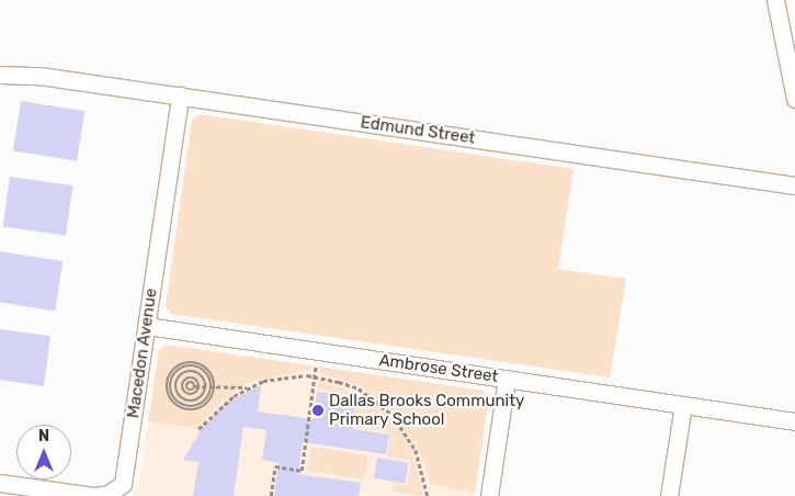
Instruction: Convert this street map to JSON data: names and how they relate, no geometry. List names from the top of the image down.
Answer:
{
  "streets": {
    "street": ["Edmund Street", "Macedon Avenue", "Ambrose Street"]
  },
  "crossings": [
    ["Edmund Street", "Macedon Avenue"],
    ["Macedon Avenue", "Ambrose Street"]
  ],
  "places": ["Dallas Brooks Community Primary School"],
  "north": "top"
}
